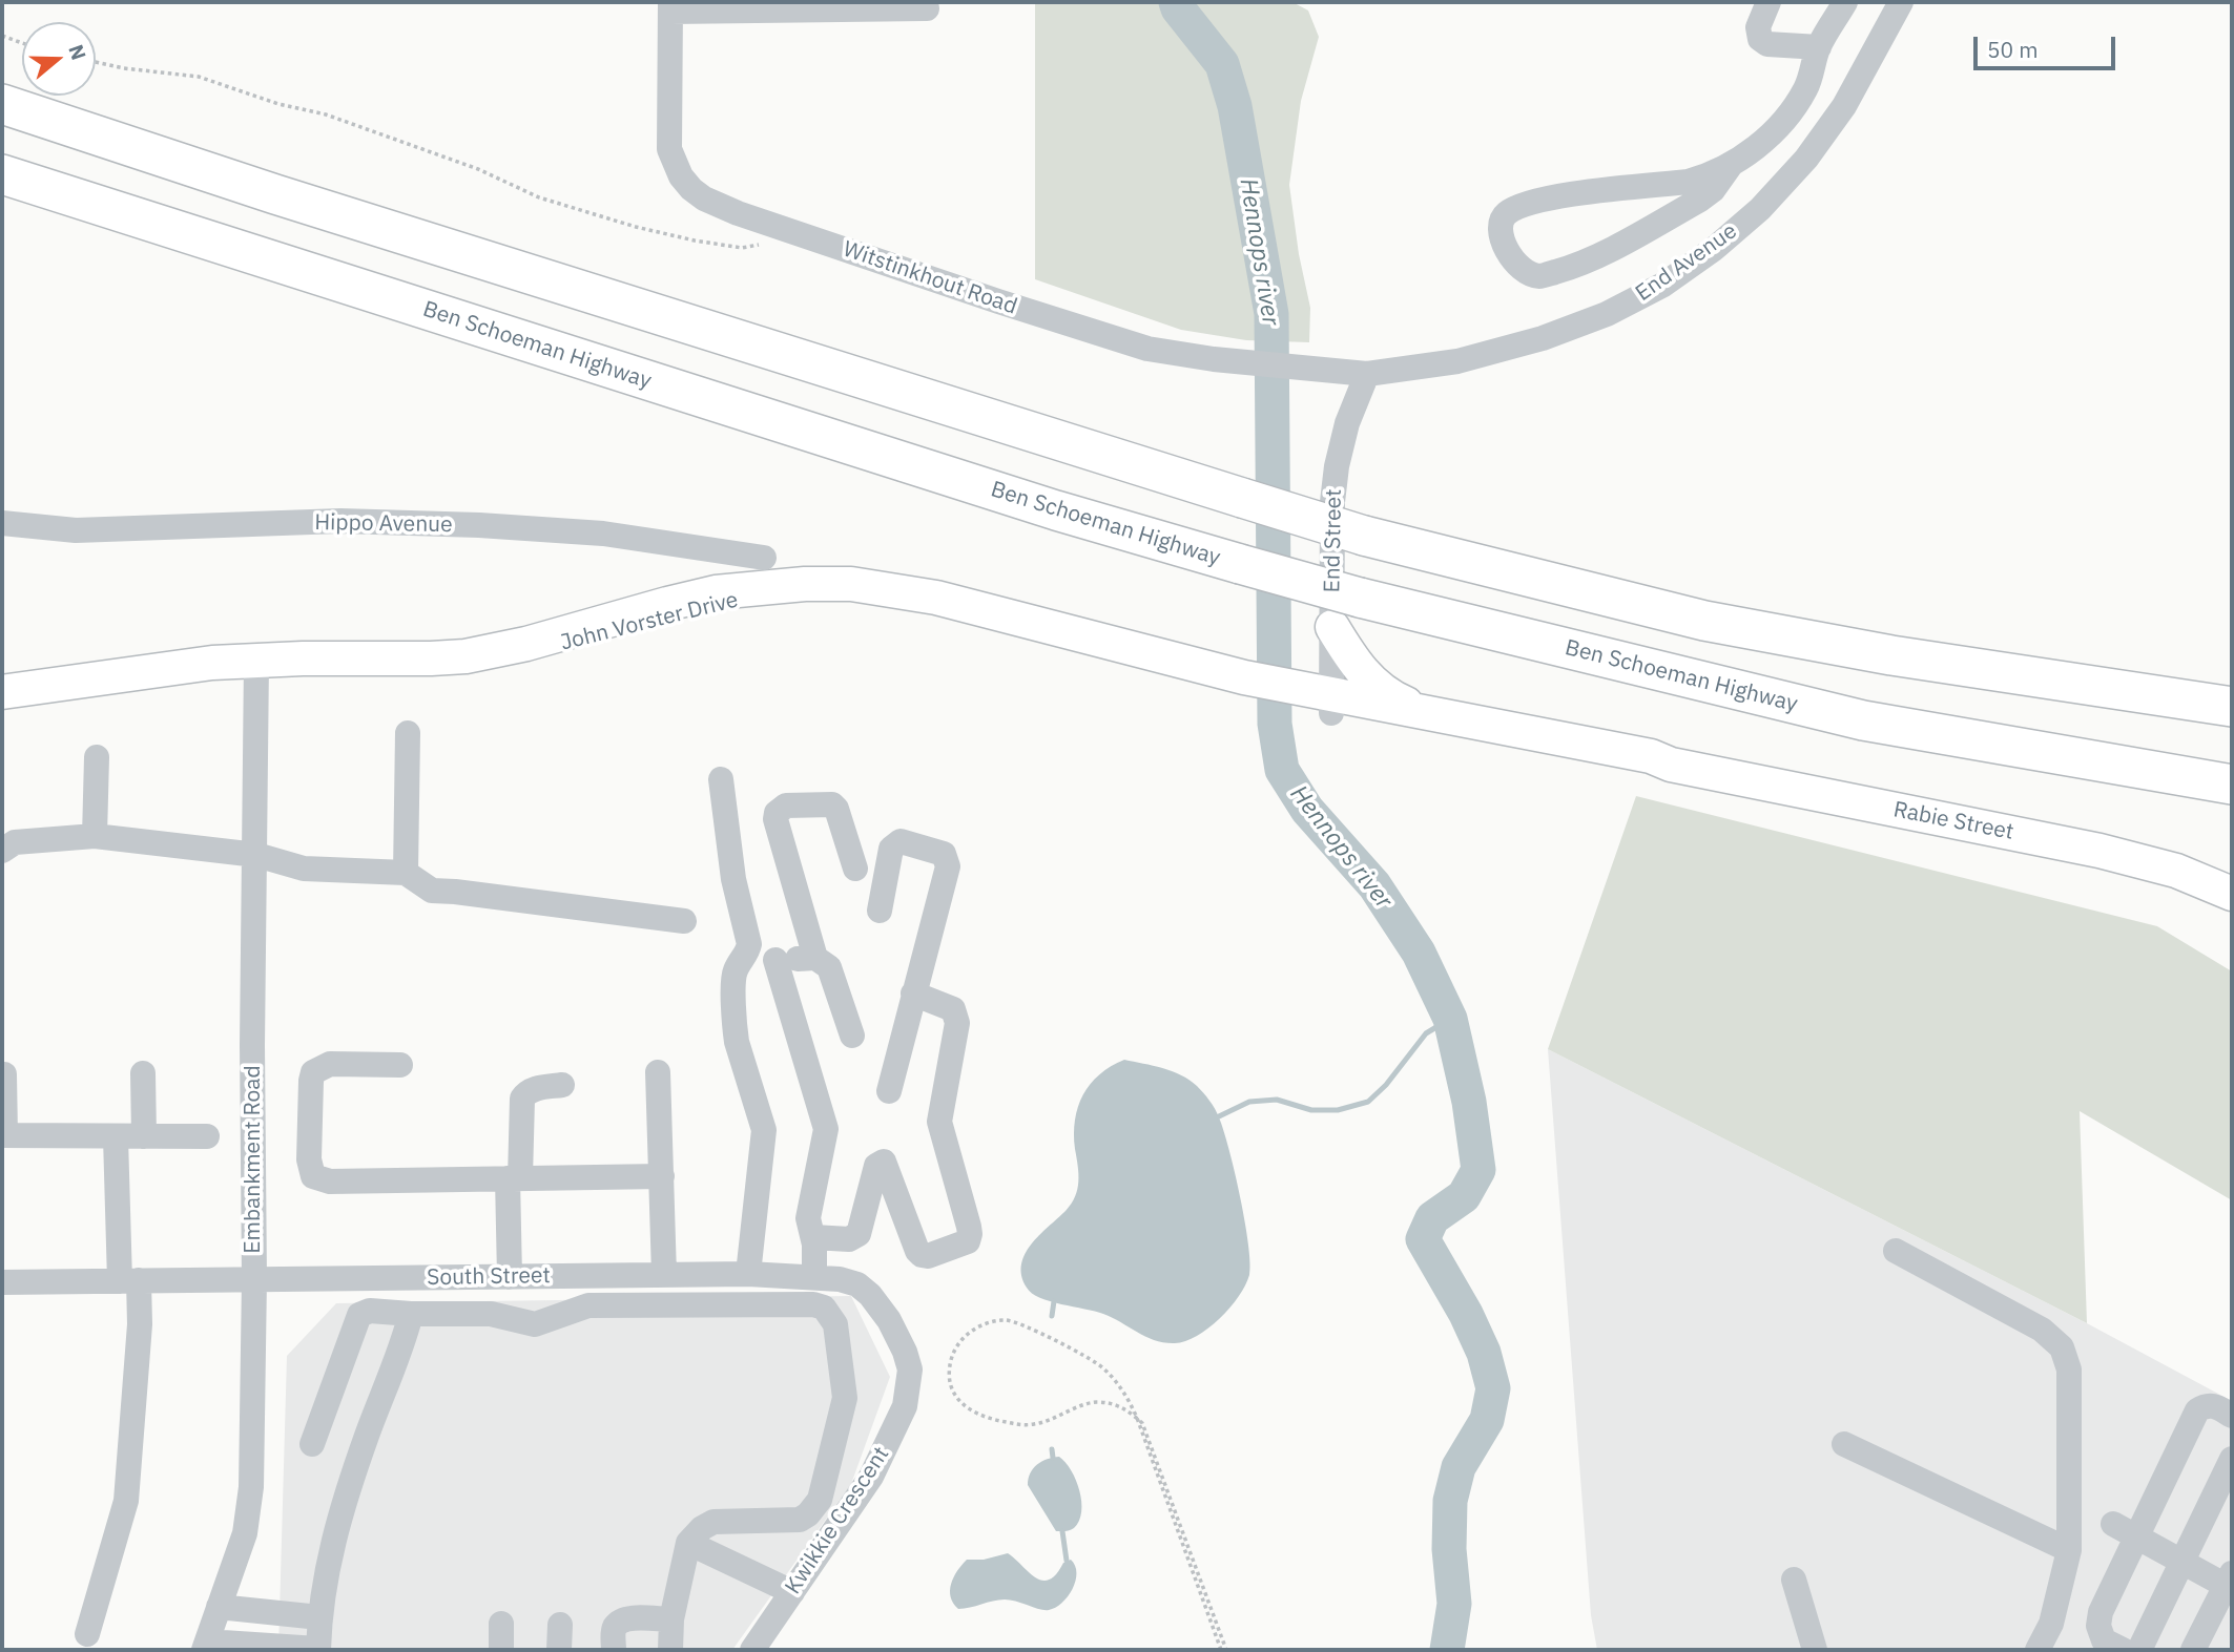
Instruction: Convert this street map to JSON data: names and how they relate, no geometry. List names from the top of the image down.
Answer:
{
  "streets": {
    "highway": ["Ben Schoeman Highway"],
    "main road": ["John Vorster Drive", "Rabie Street"],
    "street": [
      "End Avenue",
      "Witstinkhout Road",
      "Hippo Avenue",
      "End Street",
      "Embankment Road",
      "South Street",
      "Kwikkie Crescent"
    ]
  },
  "crossings": [
    ["End Avenue", "Witstinkhout Road"],
    ["End Avenue", "End Street"],
    ["Witstinkhout Road", "End Street"],
    ["End Street", "John Vorster Drive"],
    ["End Street", "Rabie Street"],
    ["John Vorster Drive", "Rabie Street"],
    ["John Vorster Drive", "Embankment Road"],
    ["Embankment Road", "South Street"],
    ["South Street", "Kwikkie Crescent"]
  ],
  "water": ["Hennops river"],
  "scale_bar": "50 m",
  "north": "right"
}
